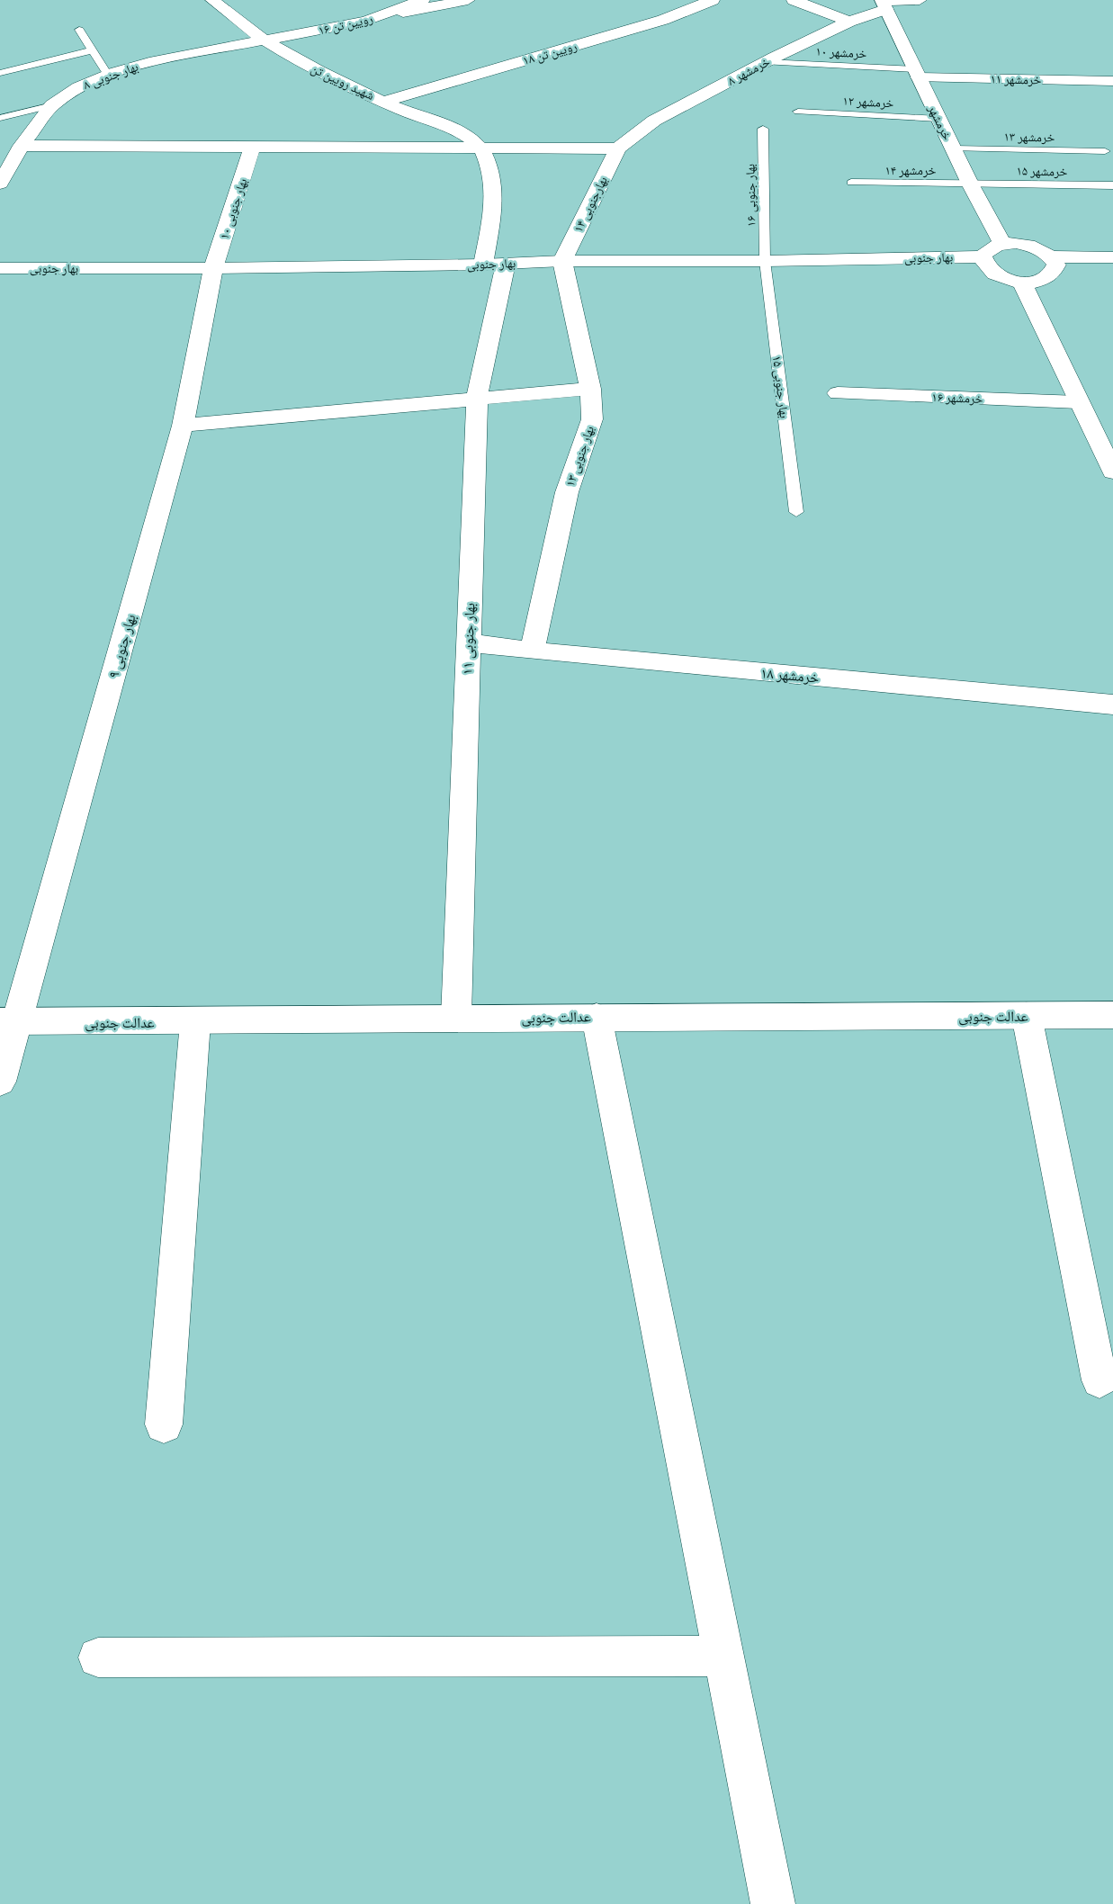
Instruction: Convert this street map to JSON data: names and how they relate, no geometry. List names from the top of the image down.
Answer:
{
  "streets": {
    "street": [
      "رویین تن ۱۶",
      "رویین تن ۱۸",
      "خرمشهر ۸",
      "بهار جنوبی ۸",
      "خرمشهر ۱۱",
      "شهید رویین تن",
      "خرمشهر",
      "بهارجنوبی ۱۴",
      "بهار جنوبی ۱۰",
      "بهار جنوبی",
      "خرمشهر ۱۶",
      "بهار جنوبی ۱۳",
      "بهار جنوبی ۱۱",
      "بهار جنوبی ۹",
      "خرمشهر ۱۸",
      "عدالت جنوبی"
    ],
    "lane": [
      "خرمشهر ۱۰",
      "خرمشهر ۱۲",
      "خرمشهر ۱۳",
      "خرمشهر ۱۴",
      "خرمشهر ۱۵",
      "بهار جنوبی ۱۶",
      "بهار جنوبی ۱۵"
    ]
  },
  "crossings": [
    ["رویین تن ۱۶", "بهار جنوبی ۸"],
    ["رویین تن ۱۶", "شهید رویین تن"],
    ["خرمشهر ۱۰", "خرمشهر ۸"],
    ["خرمشهر ۱۰", "خرمشهر ۱۱"],
    ["خرمشهر ۱۰", "خرمشهر"],
    ["رویین تن ۱۸", "شهید رویین تن"],
    ["خرمشهر ۸", "خرمشهر"],
    ["خرمشهر ۸", "بهارجنوبی ۱۴"],
    ["بهار جنوبی ۸", "شهید رویین تن"],
    ["خرمشهر ۱۱", "خرمشهر"],
    ["شهید رویین تن", "بهار جنوبی ۱۱"],
    ["خرمشهر ۱۲", "خرمشهر"],
    ["خرمشهر", "خرمشهر ۱۳"],
    ["خرمشهر", "خرمشهر ۱۴"],
    ["خرمشهر", "خرمشهر ۱۵"],
    ["خرمشهر ۱۴", "خرمشهر ۱۵"],
    ["بهار جنوبی ۱۶", "بهار جنوبی"],
    ["بهار جنوبی ۱۶", "بهار جنوبی ۱۵"],
    ["بهارجنوبی ۱۴", "بهار جنوبی"],
    ["بهارجنوبی ۱۴", "بهار جنوبی ۱۳"],
    ["بهار جنوبی ۱۰", "بهار جنوبی"],
    ["بهار جنوبی ۱۰", "بهار جنوبی ۹"],
    ["بهار جنوبی", "بهار جنوبی ۱۵"],
    ["بهار جنوبی", "بهار جنوبی ۱۳"],
    ["بهار جنوبی", "بهار جنوبی ۱۱"],
    ["بهار جنوبی", "بهار جنوبی ۹"],
    ["بهار جنوبی ۱۳", "خرمشهر ۱۸"],
    ["بهار جنوبی ۱۱", "خرمشهر ۱۸"],
    ["بهار جنوبی ۱۱", "عدالت جنوبی"],
    ["بهار جنوبی ۹", "عدالت جنوبی"]
  ]
}
